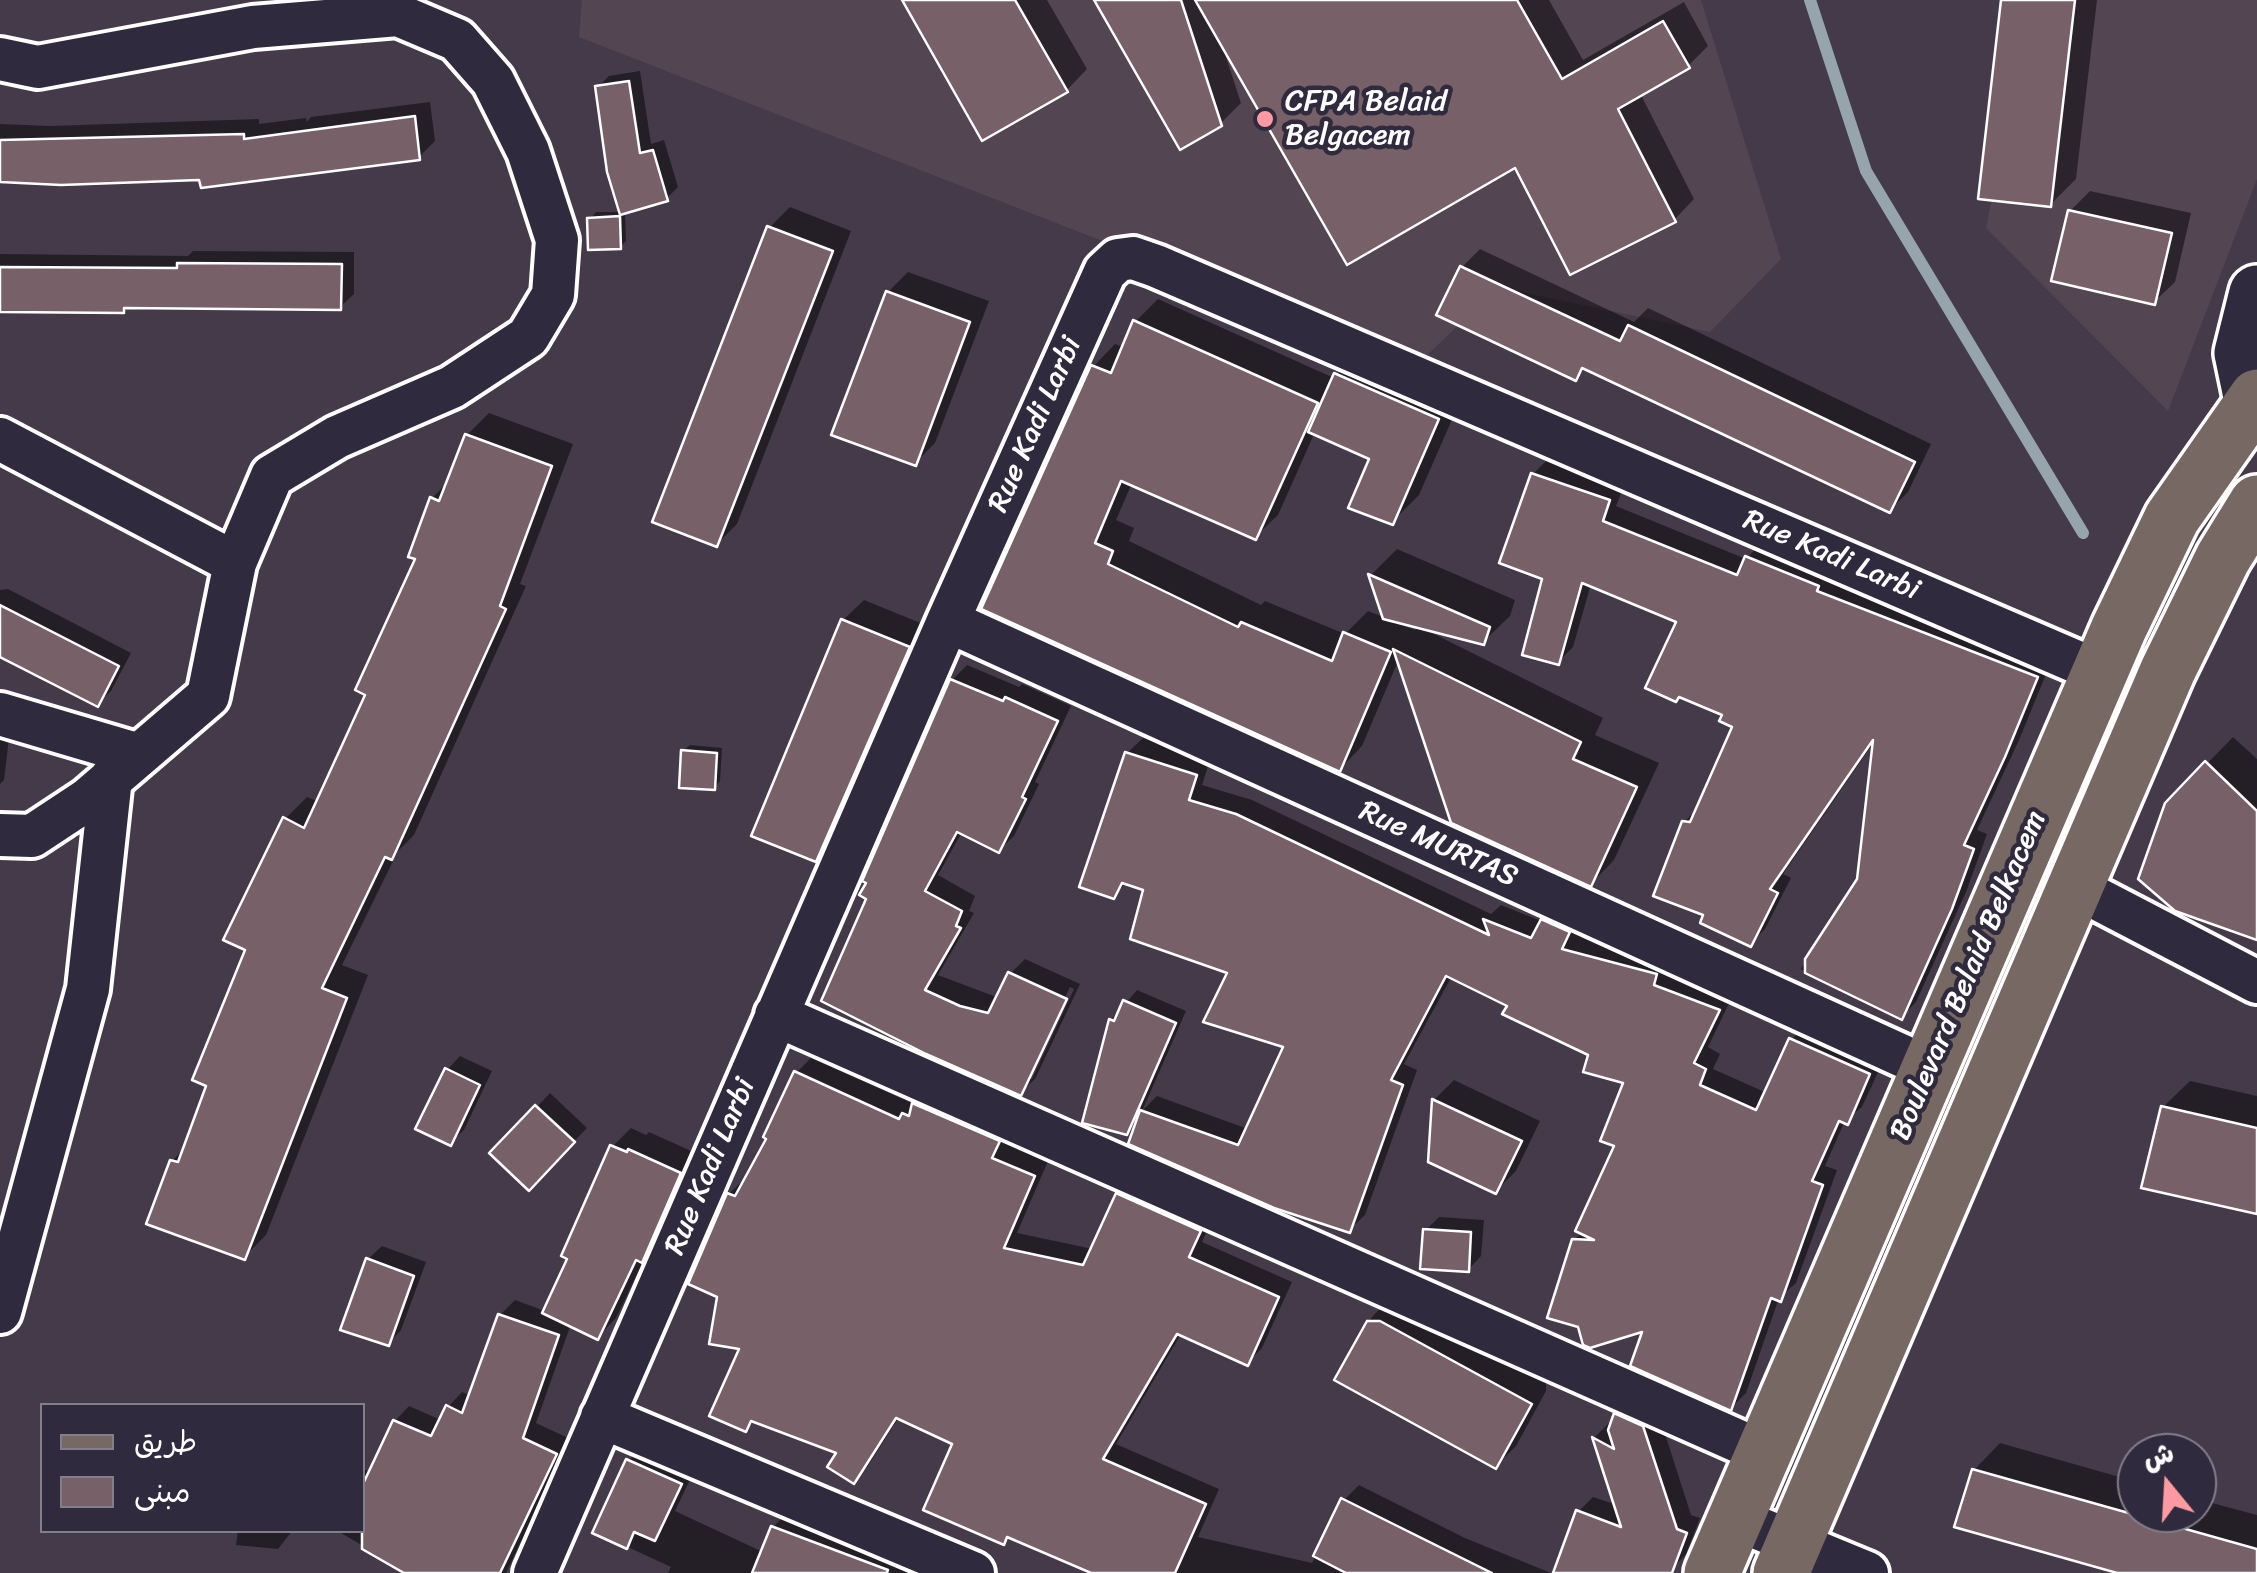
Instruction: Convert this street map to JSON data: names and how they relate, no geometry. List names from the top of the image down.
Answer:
{
  "streets": {
    "main road": ["Boulevard Belaid Belkacem"],
    "street": ["Rue Kadi Larbi", "Rue MURTAS"]
  },
  "crossings": [
    ["Rue Kadi Larbi", "Rue MURTAS"],
    ["Rue Kadi Larbi", "Boulevard Belaid Belkacem"],
    ["Rue MURTAS", "Boulevard Belaid Belkacem"]
  ],
  "places": ["CFPA Belaid Belgacem"],
  "legend": ["طريق", "مبنى"],
  "north": "top"
}
